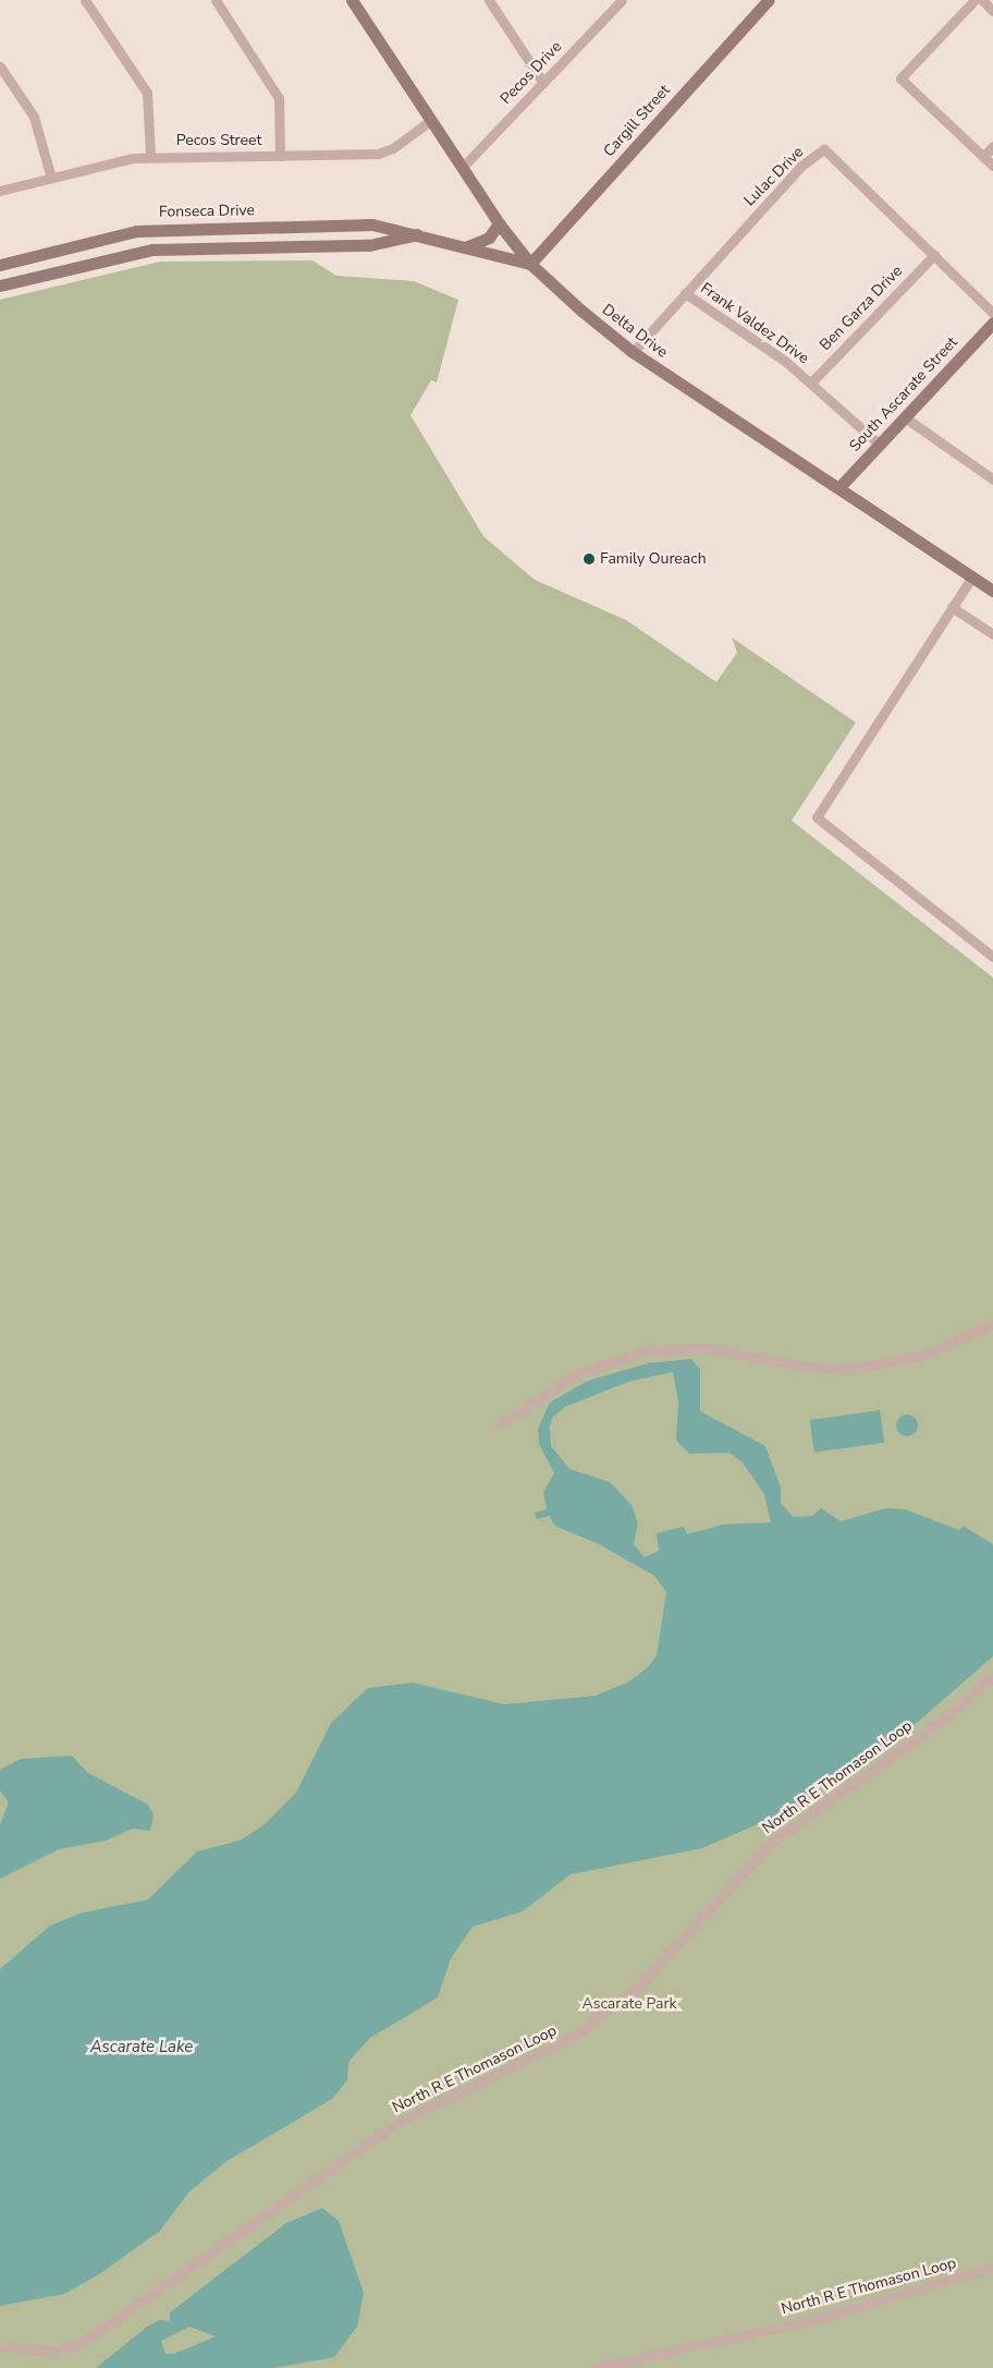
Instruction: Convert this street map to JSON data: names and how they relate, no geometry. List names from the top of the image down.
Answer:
{
  "streets": {
    "main road": [
      "Cargill Street",
      "Fonseca Drive",
      "Delta Drive",
      "South Ascarate Street"
    ],
    "street": [
      "Pecos Drive",
      "Pecos Street",
      "Lulac Drive",
      "Ben Garza Drive",
      "Frank Valdez Drive",
      "North R E Thomason Loop"
    ]
  },
  "crossings": [
    ["Pecos Drive", "Delta Drive"],
    ["Cargill Street", "Fonseca Drive"],
    ["Cargill Street", "Delta Drive"],
    ["Pecos Street", "Delta Drive"],
    ["Lulac Drive", "Ben Garza Drive"],
    ["Lulac Drive", "Frank Valdez Drive"],
    ["Lulac Drive", "Delta Drive"],
    ["Fonseca Drive", "Delta Drive"],
    ["Ben Garza Drive", "Frank Valdez Drive"],
    ["Frank Valdez Drive", "South Ascarate Street"],
    ["Delta Drive", "South Ascarate Street"]
  ],
  "water": ["Ascarate Lake"],
  "parks": ["Ascarate Park"],
  "places": ["Family Oureach"]
}
